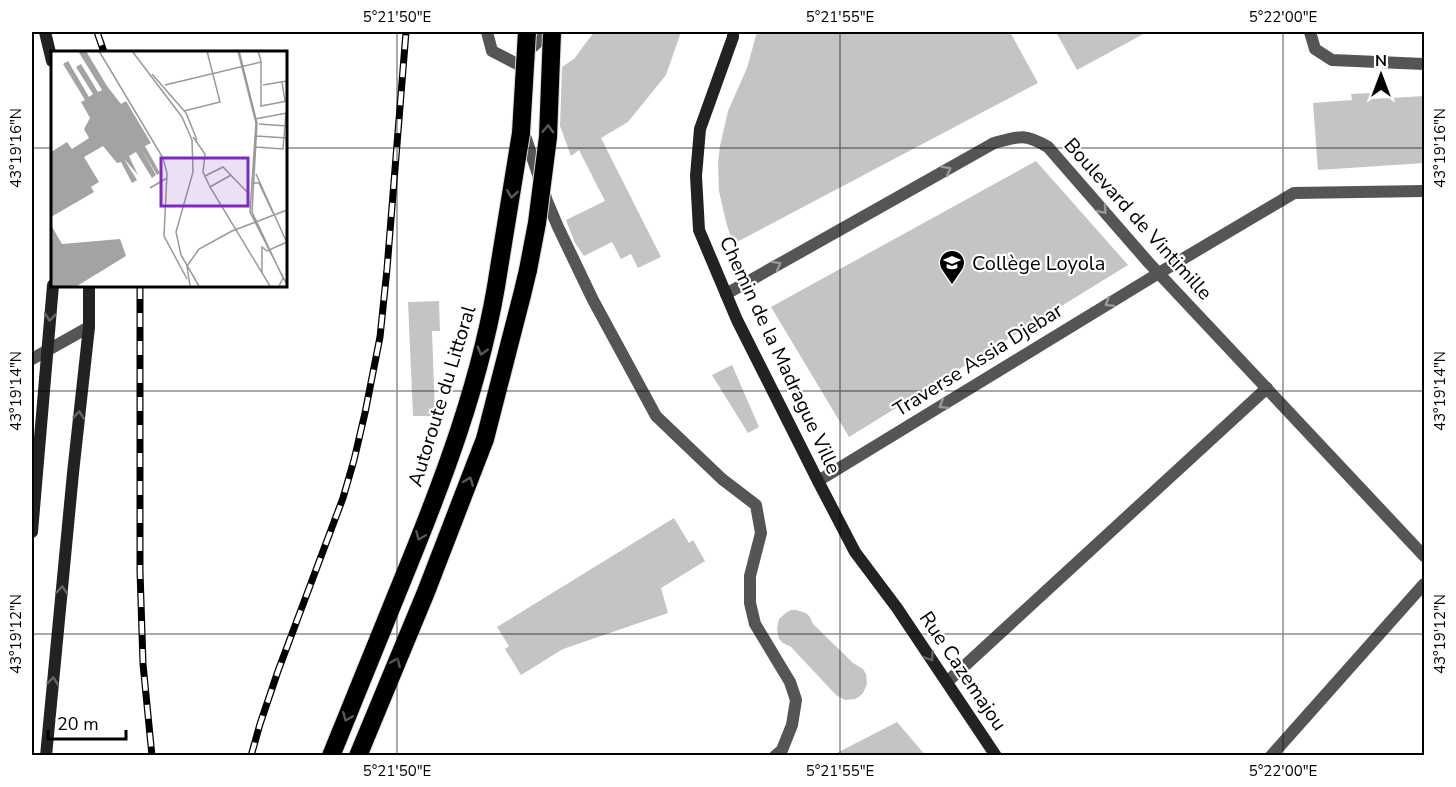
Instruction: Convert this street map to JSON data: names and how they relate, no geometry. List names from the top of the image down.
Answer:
{
  "streets": {
    "highway": ["Autoroute du Littoral"],
    "street": [
      "Boulevard de Vintimille",
      "Chemin de la Madrague Ville",
      "Traverse Assia Djebar",
      "Rue Cazemajou"
    ]
  },
  "crossings": [
    ["Boulevard de Vintimille", "Chemin de la Madrague Ville"],
    ["Boulevard de Vintimille", "Traverse Assia Djebar"],
    ["Chemin de la Madrague Ville", "Traverse Assia Djebar"],
    ["Chemin de la Madrague Ville", "Rue Cazemajou"]
  ],
  "one_way": ["Boulevard de Vintimille", "Traverse Assia Djebar", "Rue Cazemajou"],
  "places": {
    "school or university": ["Collège Loyola"]
  },
  "scale_bar": "20 m",
  "north": "top",
  "coordinates": [
    "5°21'50\"E",
    "5°21'55\"E",
    "5°22'00\"E",
    "43°19'16\"N",
    "43°19'14\"N",
    "43°19'12\"N"
  ]
}
